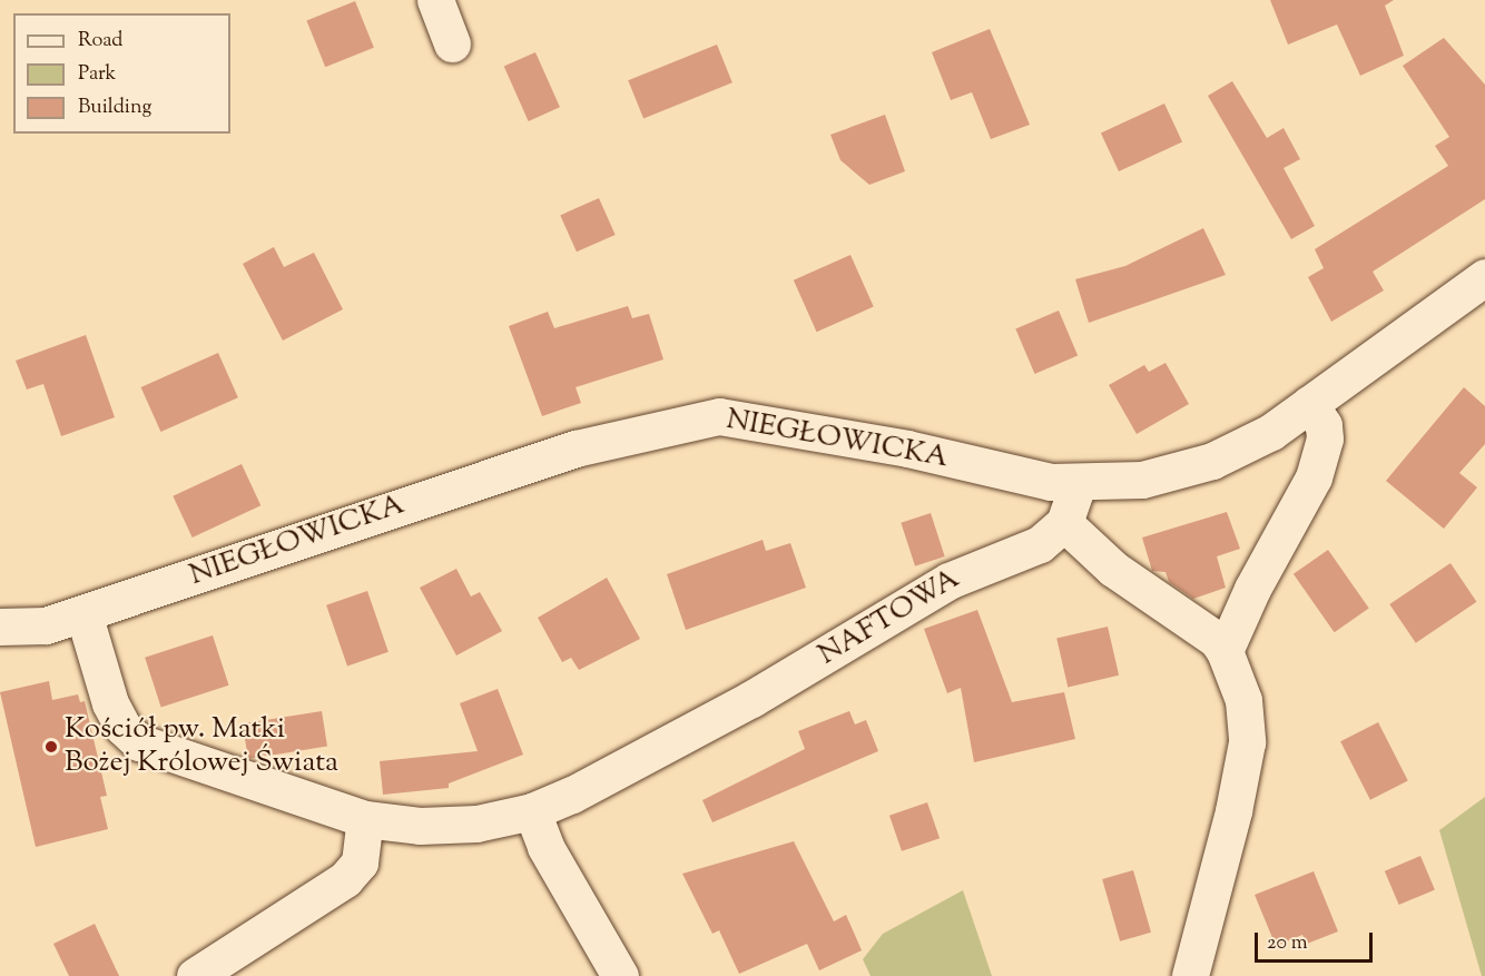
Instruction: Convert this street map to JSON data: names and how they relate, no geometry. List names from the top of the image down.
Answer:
{
  "streets": {
    "street": ["NIEGŁOWICKA", "NAFTOWA"]
  },
  "crossings": [
    ["NIEGŁOWICKA", "NAFTOWA"]
  ],
  "places": ["Kościół pw. Matki Bożej Królowej Świata"],
  "legend": ["Road", "Park", "Building"],
  "scale_bar": "20 m"
}
